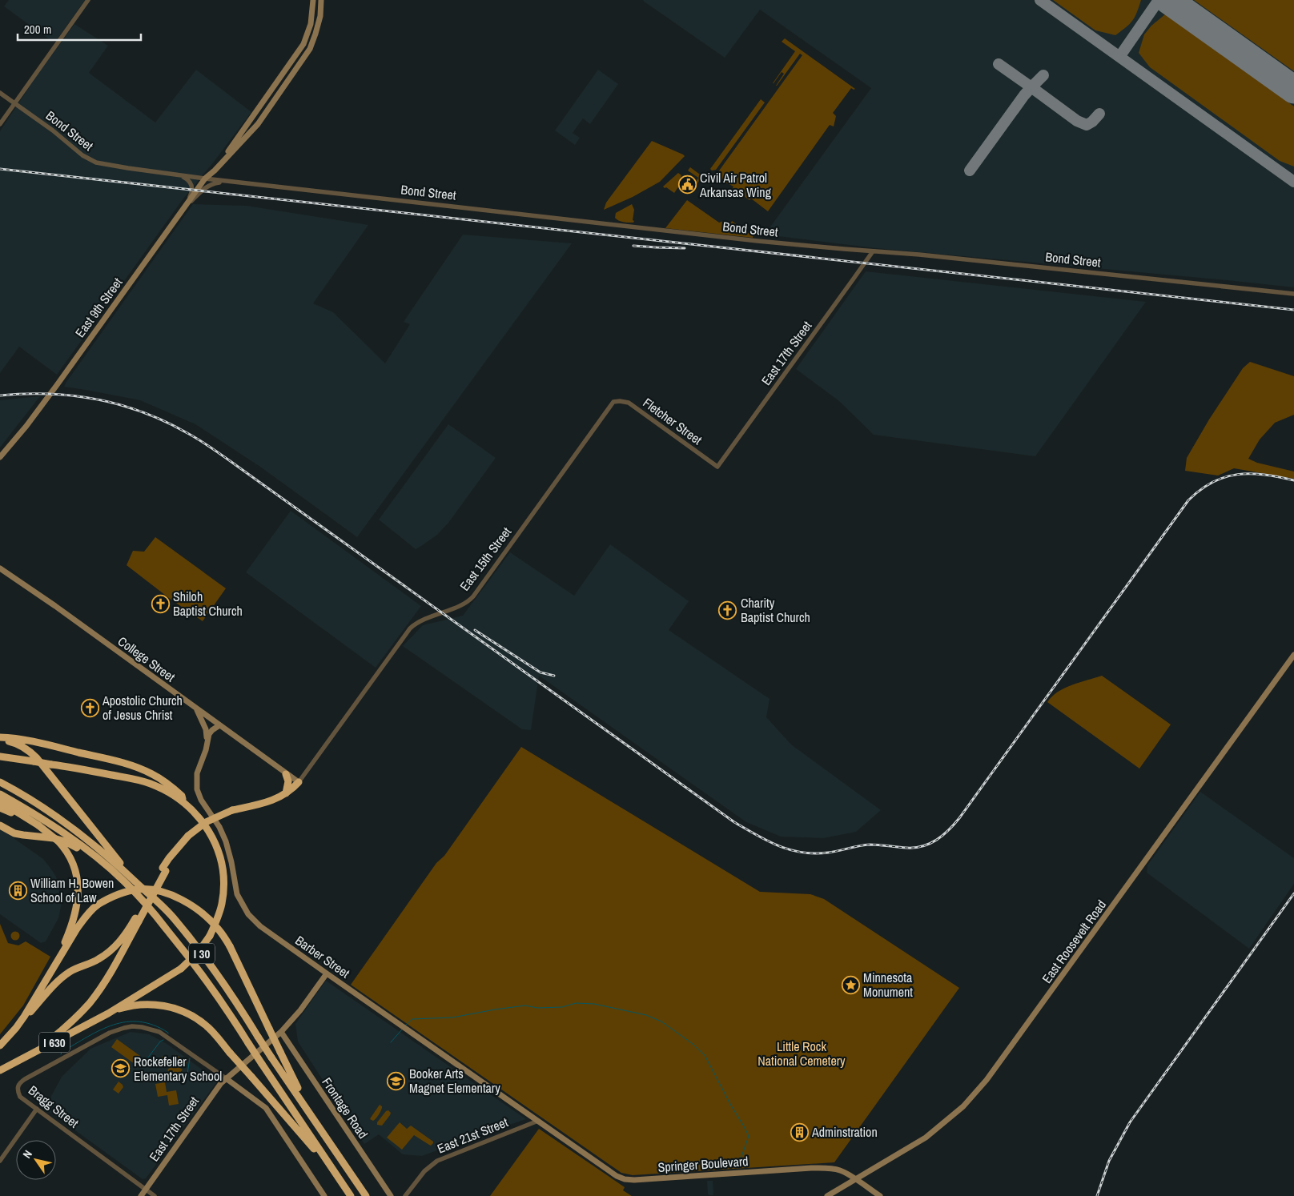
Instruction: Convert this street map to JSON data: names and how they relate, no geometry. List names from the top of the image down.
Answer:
{
  "streets": {
    "highway": ["I 30", "I 630"],
    "main road": [
      "East 9th Street",
      "East 17th Street",
      "College Street",
      "East Roosevelt Road",
      "Barber Street",
      "Frontage Road",
      "Springer Boulevard"
    ],
    "street": [
      "Bond Street",
      "Fletcher Street",
      "East 15th Street",
      "Bragg Street",
      "East 21st Street"
    ]
  },
  "crossings": [
    ["Bond Street", "East 9th Street"],
    ["Bond Street", "East 17th Street"],
    ["East 17th Street", "Fletcher Street"],
    ["East 17th Street", "Barber Street"],
    ["East 17th Street", "Bragg Street"],
    ["East 17th Street", "Frontage Road"],
    ["Fletcher Street", "East 15th Street"],
    ["East 15th Street", "College Street"],
    ["College Street", "Barber Street"],
    ["East Roosevelt Road", "Springer Boulevard"],
    ["Barber Street", "East 21st Street"],
    ["Barber Street", "Springer Boulevard"],
    ["East 21st Street", "Springer Boulevard"]
  ],
  "parks": ["Little Rock National Cemetery"],
  "places": {
    "public building": ["Civil Air Patrol Arkansas Wing"],
    "church": ["Shiloh Baptist Church", "Charity Baptist Church", "Apostolic Church of Jesus Christ"],
    "building": ["William H. Bowen School of Law", "Adminstration"],
    "place": ["Minnesota Monument"],
    "school or university": ["Rockefeller Elementary School", "Booker Arts Magnet Elementary"]
  },
  "scale_bar": "200 m",
  "north": "top left"
}
